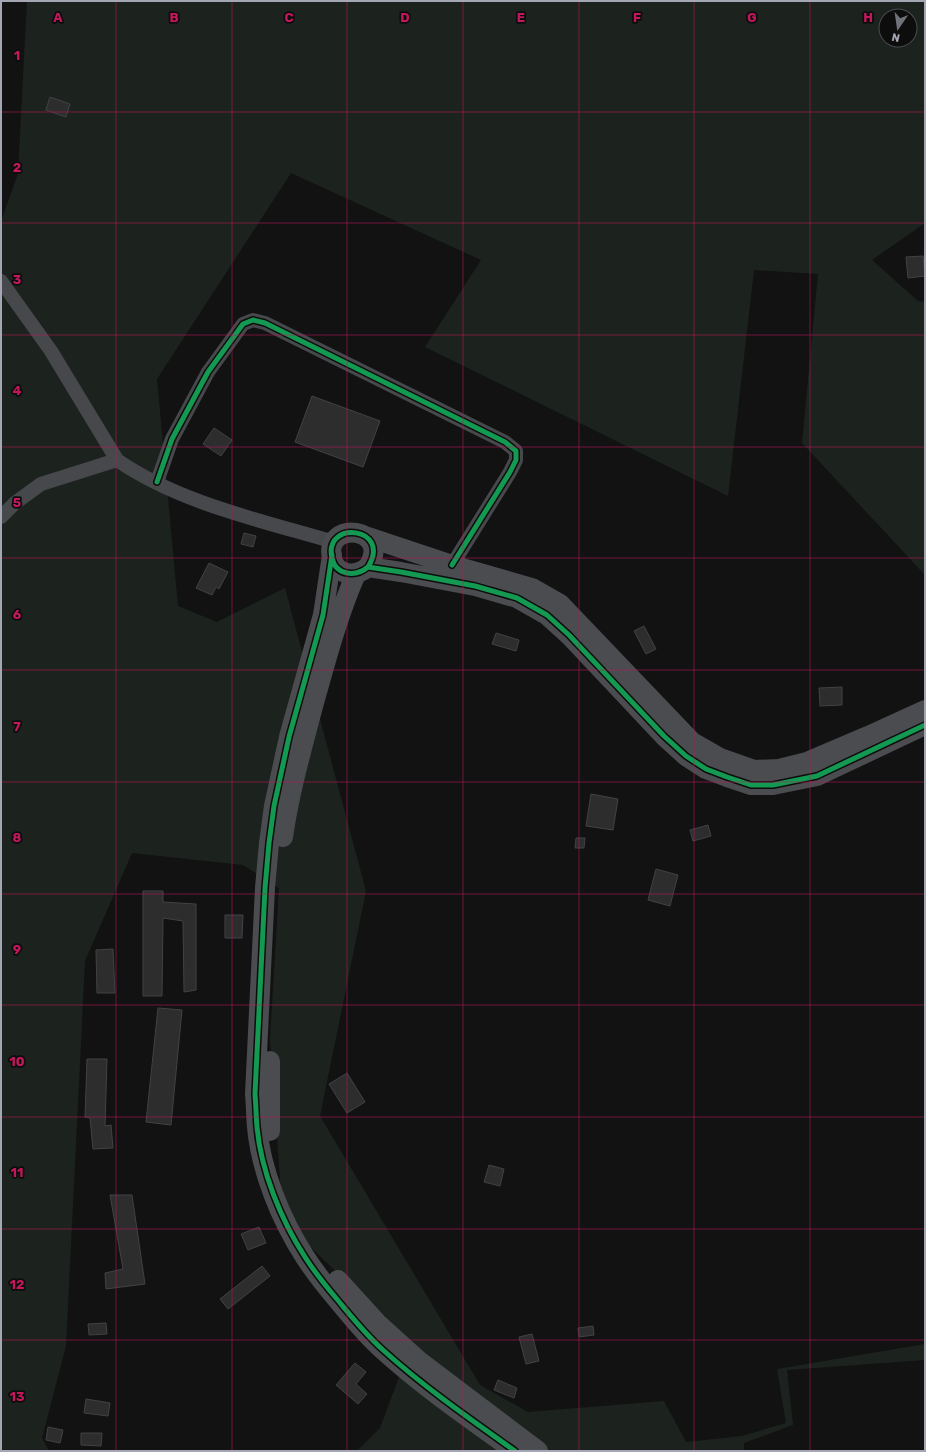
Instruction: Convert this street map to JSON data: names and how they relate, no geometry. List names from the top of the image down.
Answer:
{
  "north": "bottom",
  "grid": {
    "columns": [
      "A",
      "B",
      "C",
      "D",
      "E",
      "F",
      "G",
      "H"
    ],
    "rows": [
      "1",
      "2",
      "3",
      "4",
      "5",
      "6",
      "7",
      "8",
      "9",
      "10",
      "11",
      "12",
      "13"
    ]
  }
}
